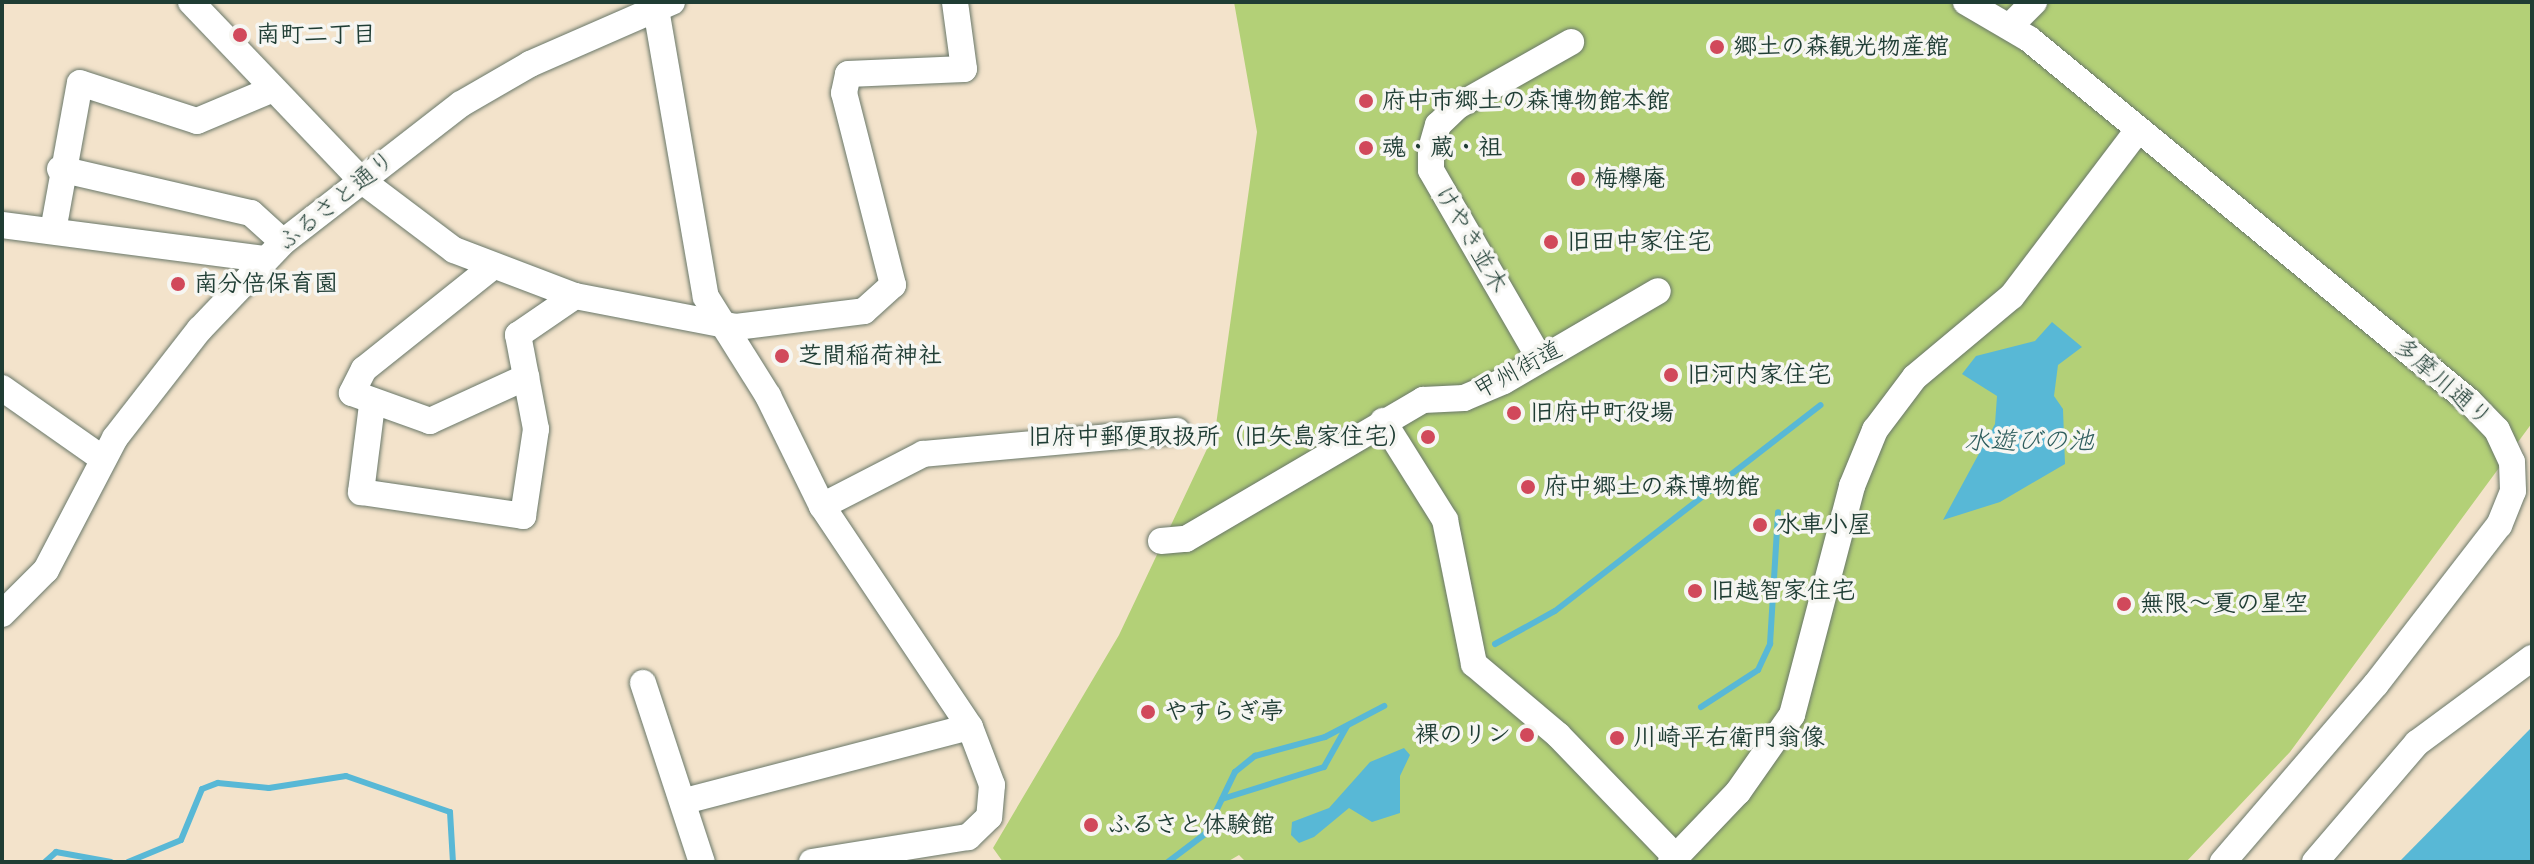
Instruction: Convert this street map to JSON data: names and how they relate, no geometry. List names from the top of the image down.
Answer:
{
  "streets": {
    "street": [
      "ふるさと通り",
      "けやき並木",
      "甲州街道",
      "多摩川通り"
    ]
  },
  "crossings": [
    ["けやき並木", "甲州街道"]
  ],
  "water": ["水遊びの池"],
  "places": [
    "南町二丁目",
    "郷土の森観光物産館",
    "府中市郷土の森博物館本館",
    "魂・蔵・祖",
    "梅欅庵",
    "旧田中家住宅",
    "南分倍保育園",
    "芝間稲荷神社",
    "旧河内家住宅",
    "旧府中町役場",
    "旧府中郵便取扱所（旧矢島家住宅）",
    "府中郷土の森博物館",
    "水車小屋",
    "旧越智家住宅",
    "無限～夏の星空",
    "やすらぎ亭",
    "裸のリン",
    "川崎平右衛門翁像",
    "ふるさと体験館"
  ]
}
